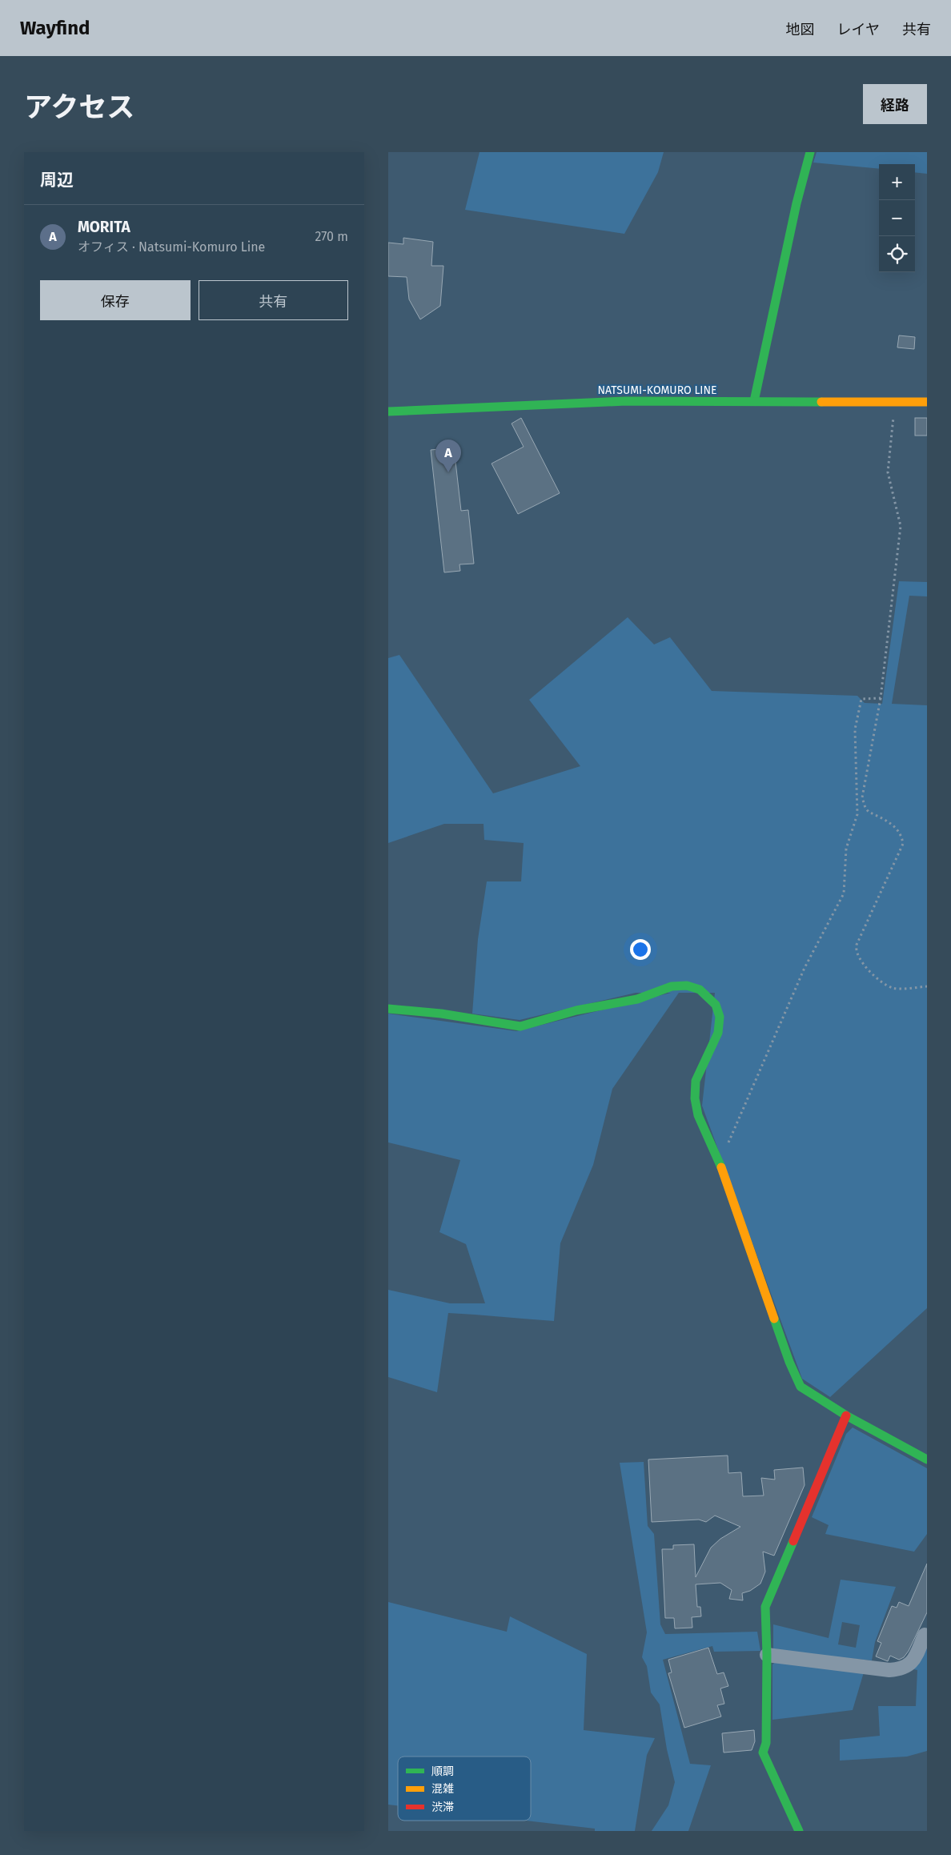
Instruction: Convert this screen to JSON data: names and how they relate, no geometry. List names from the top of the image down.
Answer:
{
  "streets": {
    "street": ["NATSUMI-KOMURO LINE"]
  },
  "legend": ["順調", "混雑", "渋滞"],
  "page": {
    "header": "Wayfind",
    "nav": ["地図", "レイヤ", "共有"],
    "title": "アクセス",
    "buttons": [
      "経路",
      ["保存", "共有"]
    ],
    "heading": "周辺",
    "map_buttons": ["+", "−"],
    "list": [
      {
        "mark": "A",
        "name": "MORITA",
        "note": "オフィス · Natsumi-Komuro Line",
        "value": "270 m"
      }
    ],
    "pins": "A"
  }
}
